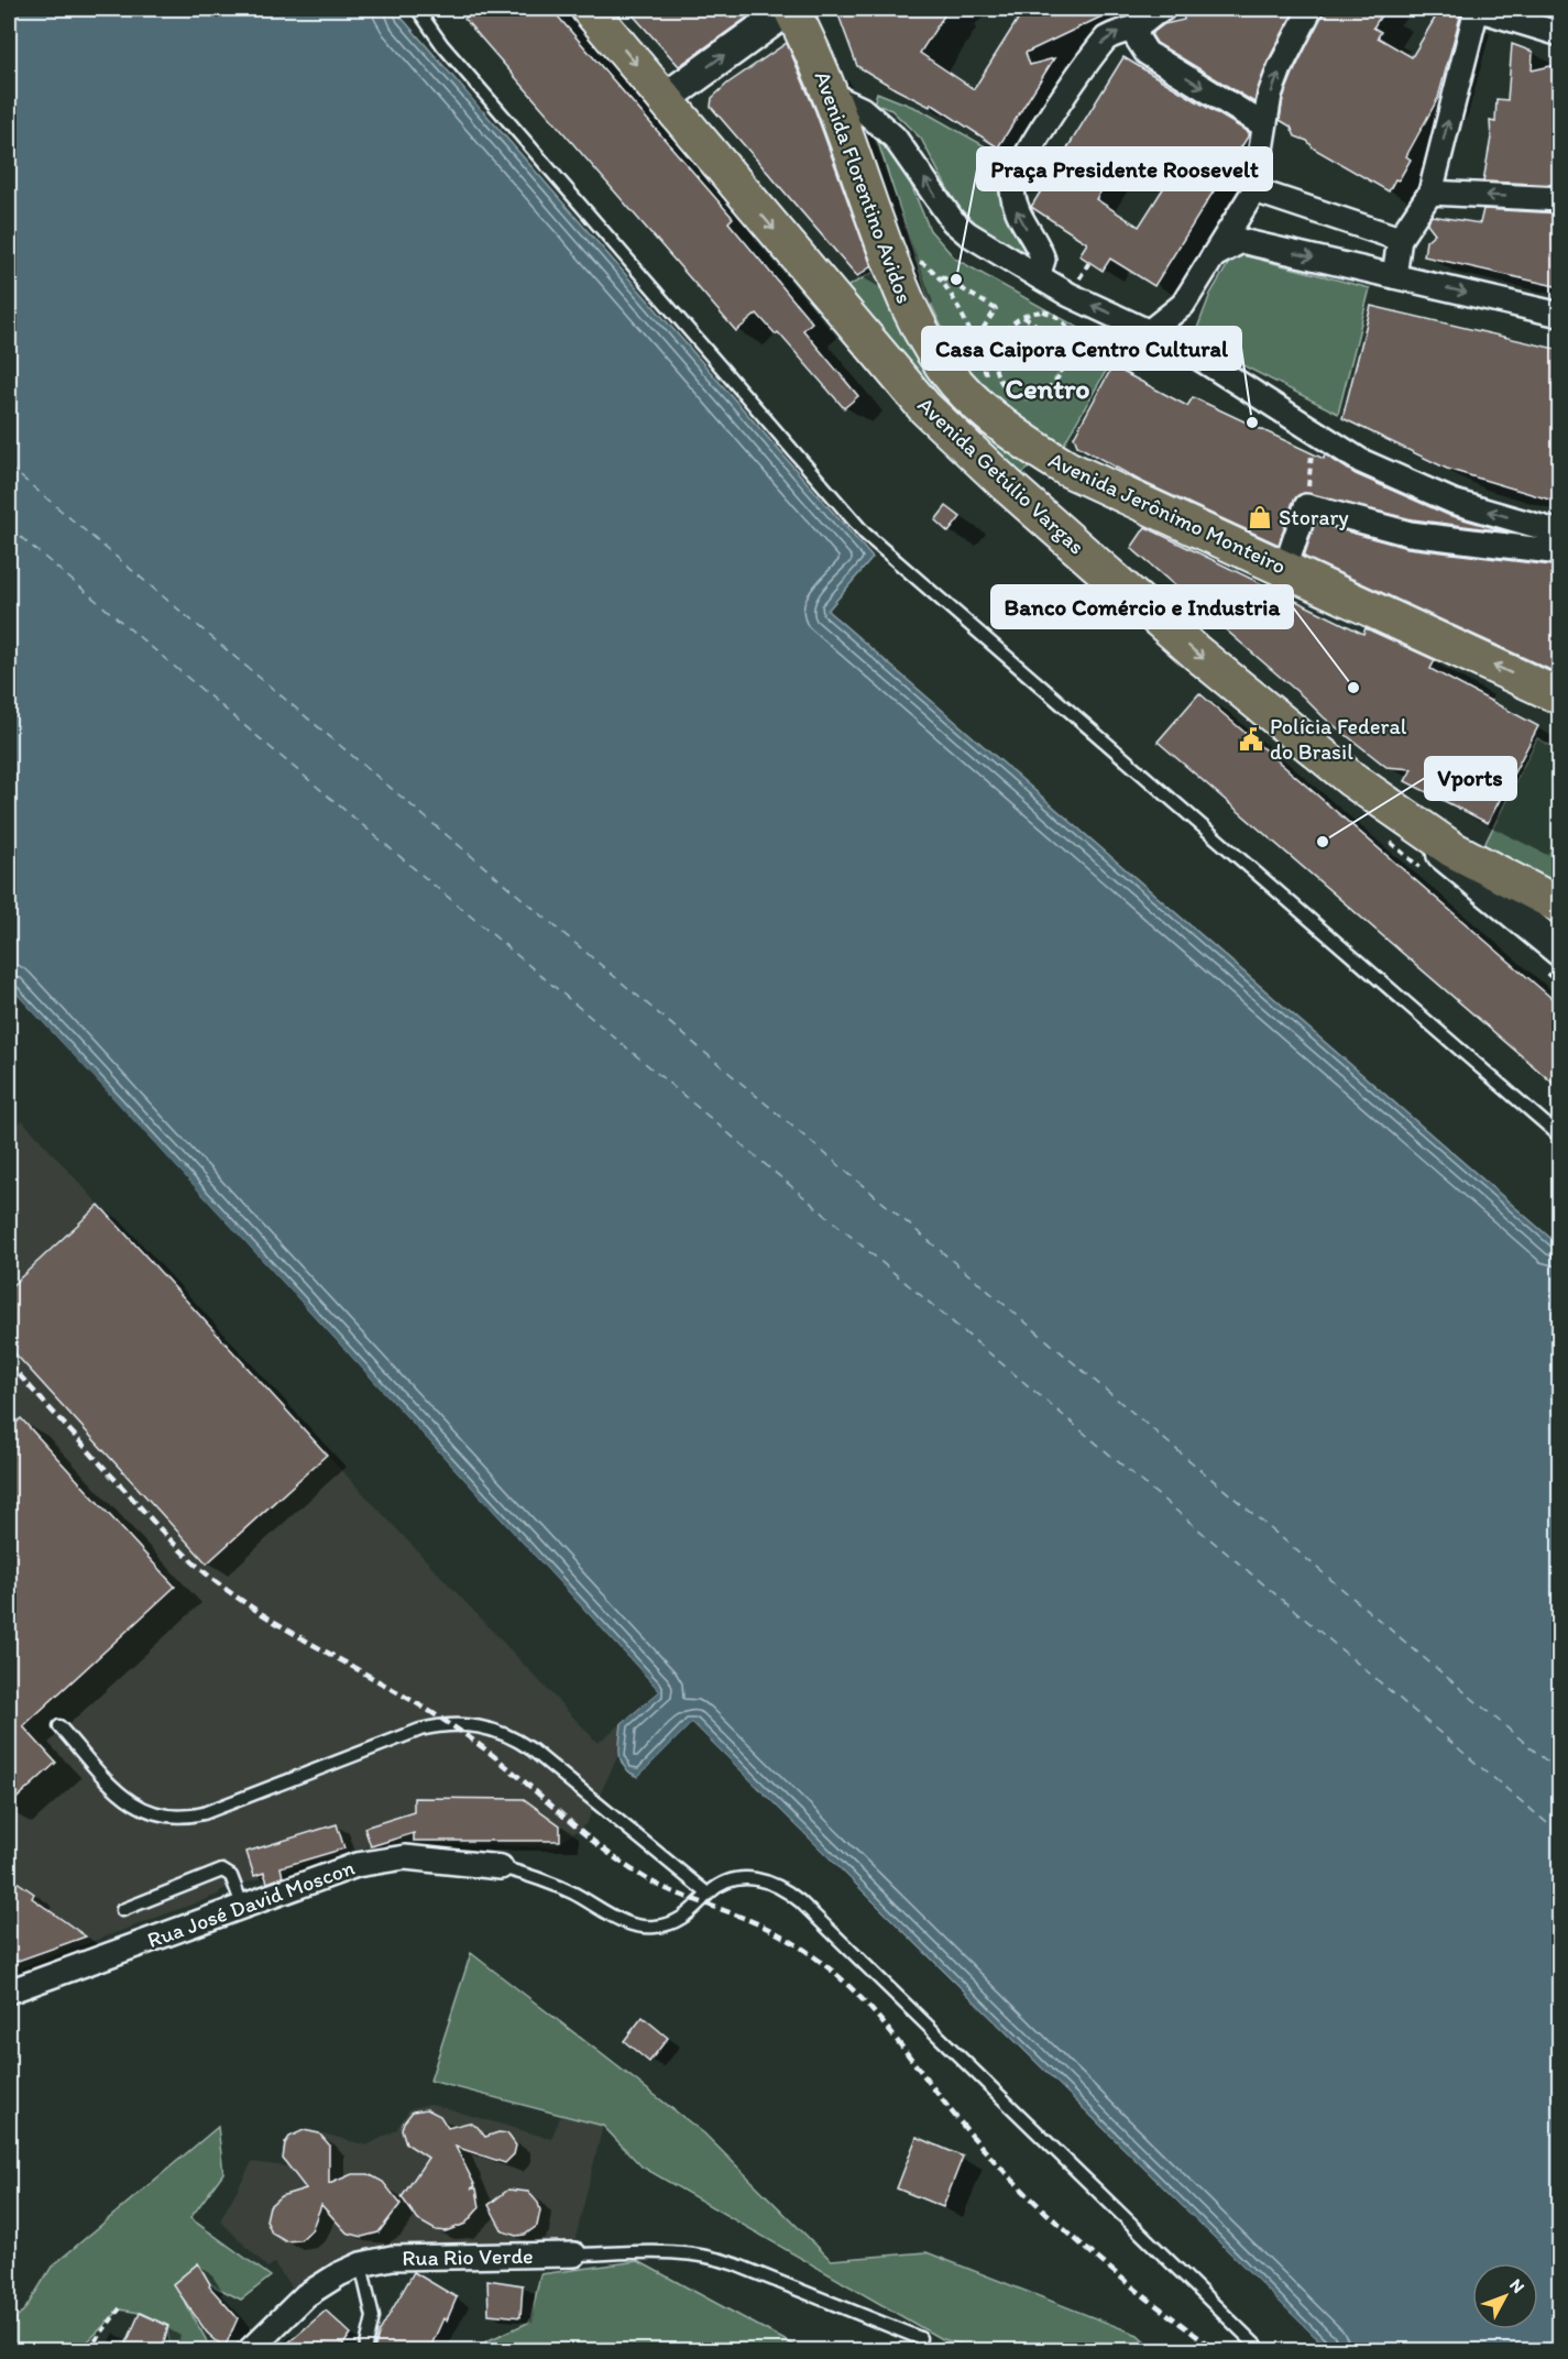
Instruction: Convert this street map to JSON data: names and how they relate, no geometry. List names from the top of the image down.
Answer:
{
  "streets": {
    "main road": ["Avenida Florentino Avidos", "Avenida Getúlio Vargas", "Avenida Jerônimo Monteiro"],
    "street": ["Rua José David Moscon", "Rua Rio Verde"]
  },
  "crossings": [
    ["Avenida Florentino Avidos", "Avenida Jerônimo Monteiro"]
  ],
  "one_way": ["Avenida Getúlio Vargas"],
  "districts": ["Centro"],
  "places": {
    "other": [
      "Praça Presidente Roosevelt",
      "Casa Caipora Centro Cultural",
      "Banco Comércio e Industria",
      "Vports"
    ],
    "shop": ["Storary"],
    "public building": ["Polícia Federal do Brasil"]
  },
  "north": "top right"
}
